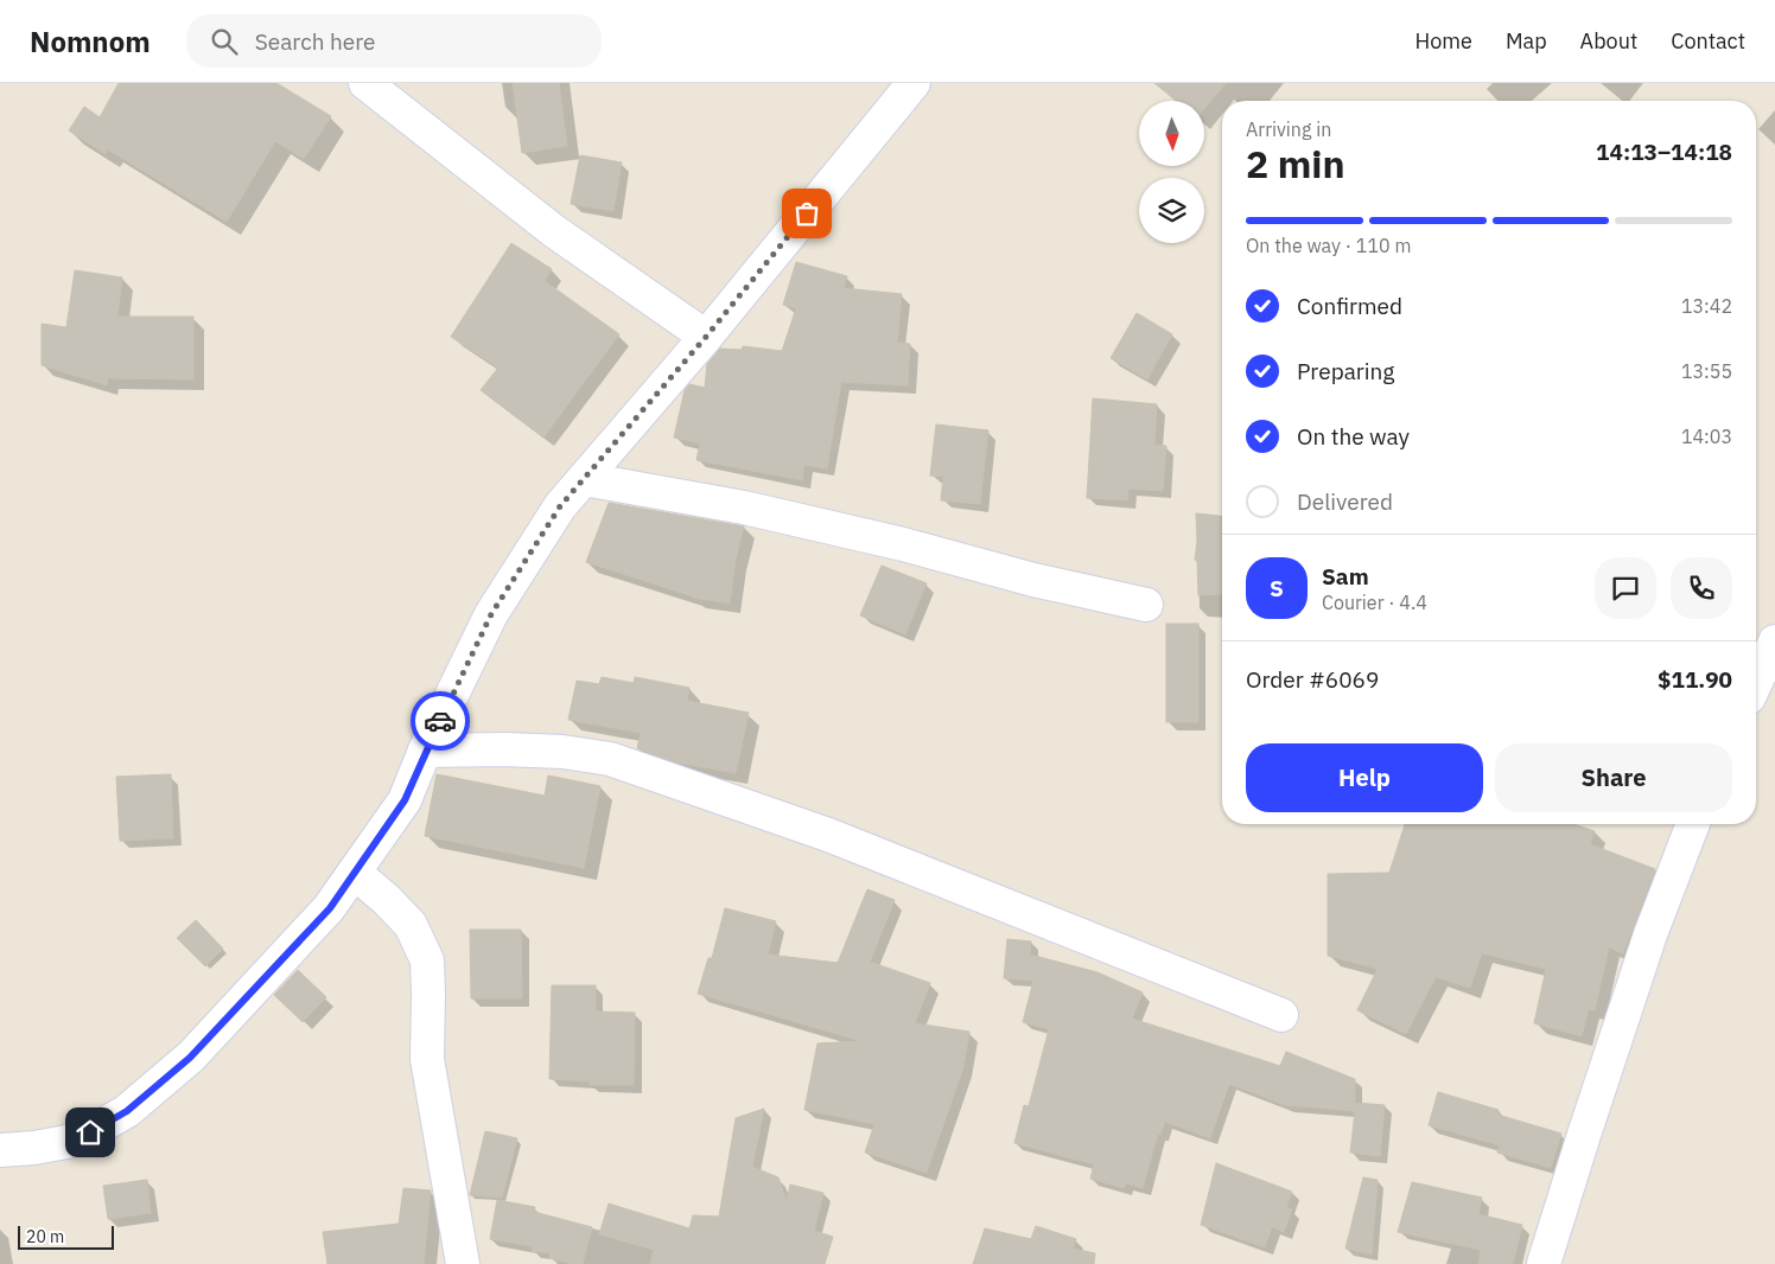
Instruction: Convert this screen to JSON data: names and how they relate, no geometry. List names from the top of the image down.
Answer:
{
  "scale_bar": "20 m",
  "north": "bottom",
  "page": {
    "header": "Nomnom",
    "search": "Search here",
    "nav": [
      "Home",
      "Map",
      "About",
      "Contact"
    ],
    "heading": ["2 min", "Arriving in", "14:13–14:18"],
    "panel": [
      "Sam",
      "Courier · 4.4",
      "Order #6069",
      "$11.90"
    ],
    "bar": "On the way · 110 m",
    "list": [
      ["Confirmed", "13:42"],
      ["Preparing", "13:55"],
      ["On the way", "14:03"],
      "Delivered"
    ],
    "round": "S",
    "buttons": ["Help", "Share"],
    "scale": "20 m"
  }
}
